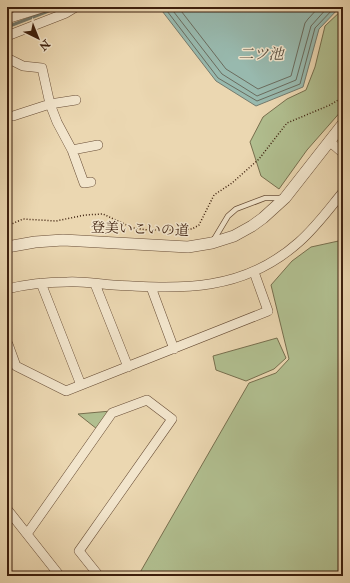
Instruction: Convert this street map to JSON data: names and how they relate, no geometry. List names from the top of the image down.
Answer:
{
  "streets": {
    "street": ["登美いこいの道"]
  },
  "water": ["二ツ池"],
  "north": "bottom right"
}
